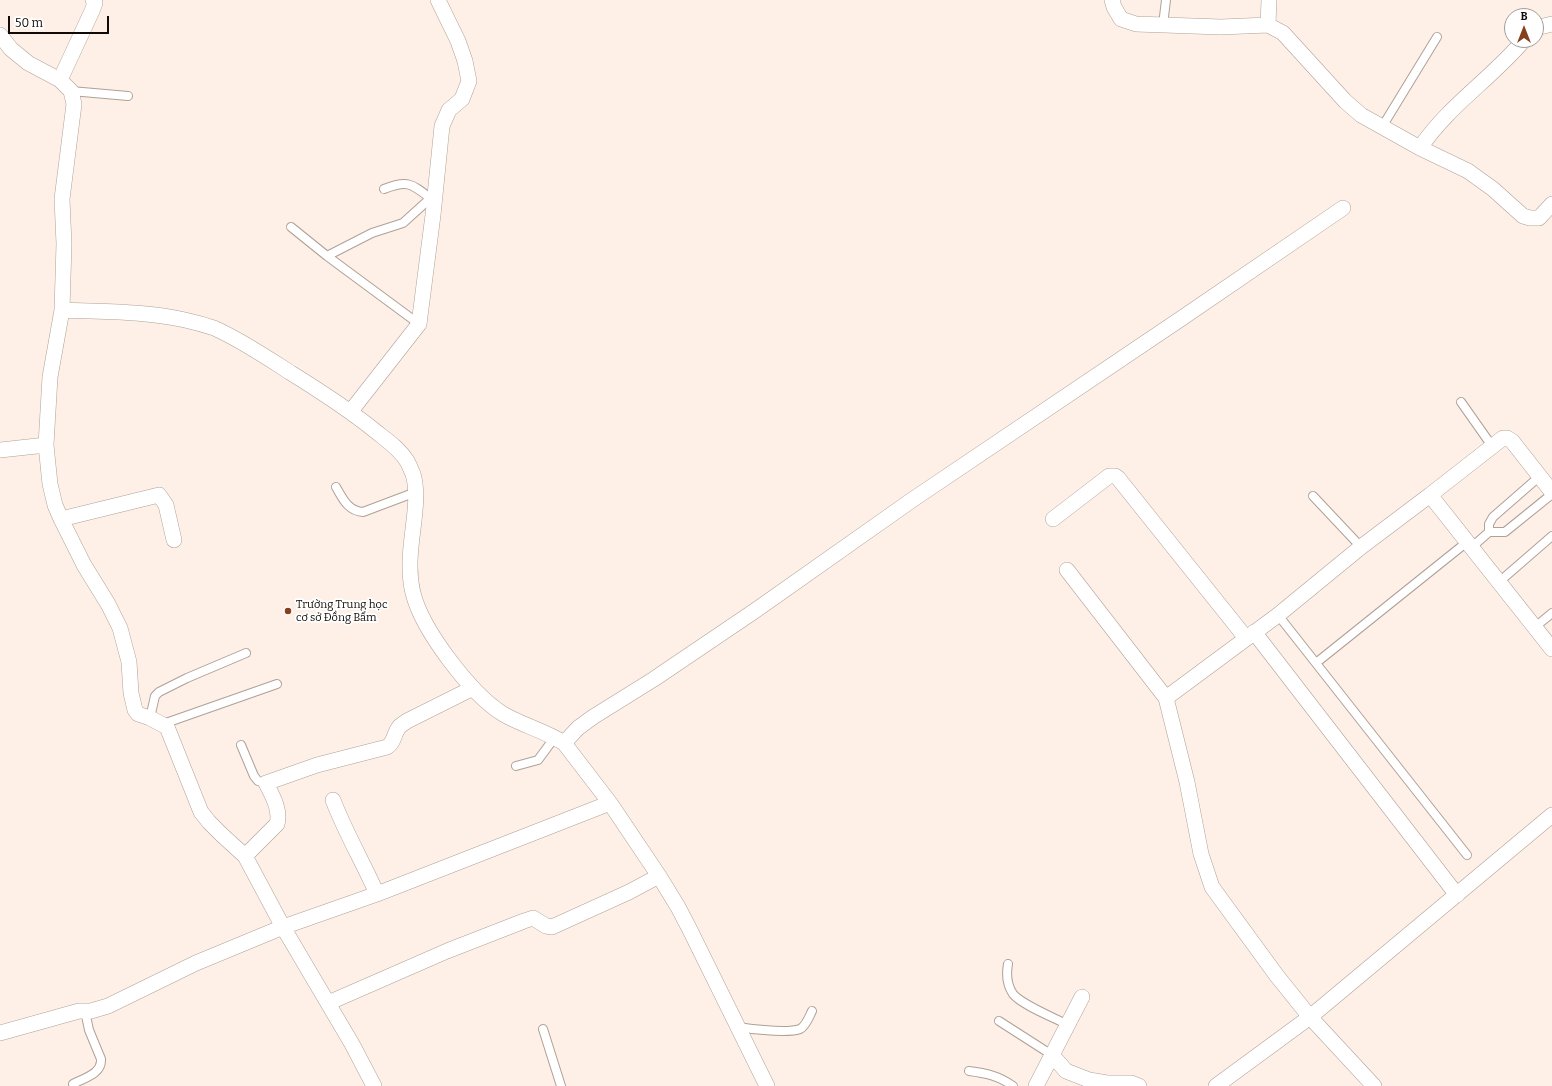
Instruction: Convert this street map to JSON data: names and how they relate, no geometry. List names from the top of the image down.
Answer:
{
  "places": ["Trường Trung học cơ sở Đồng Bẩm"],
  "scale_bar": "50 m",
  "north": "top"
}
